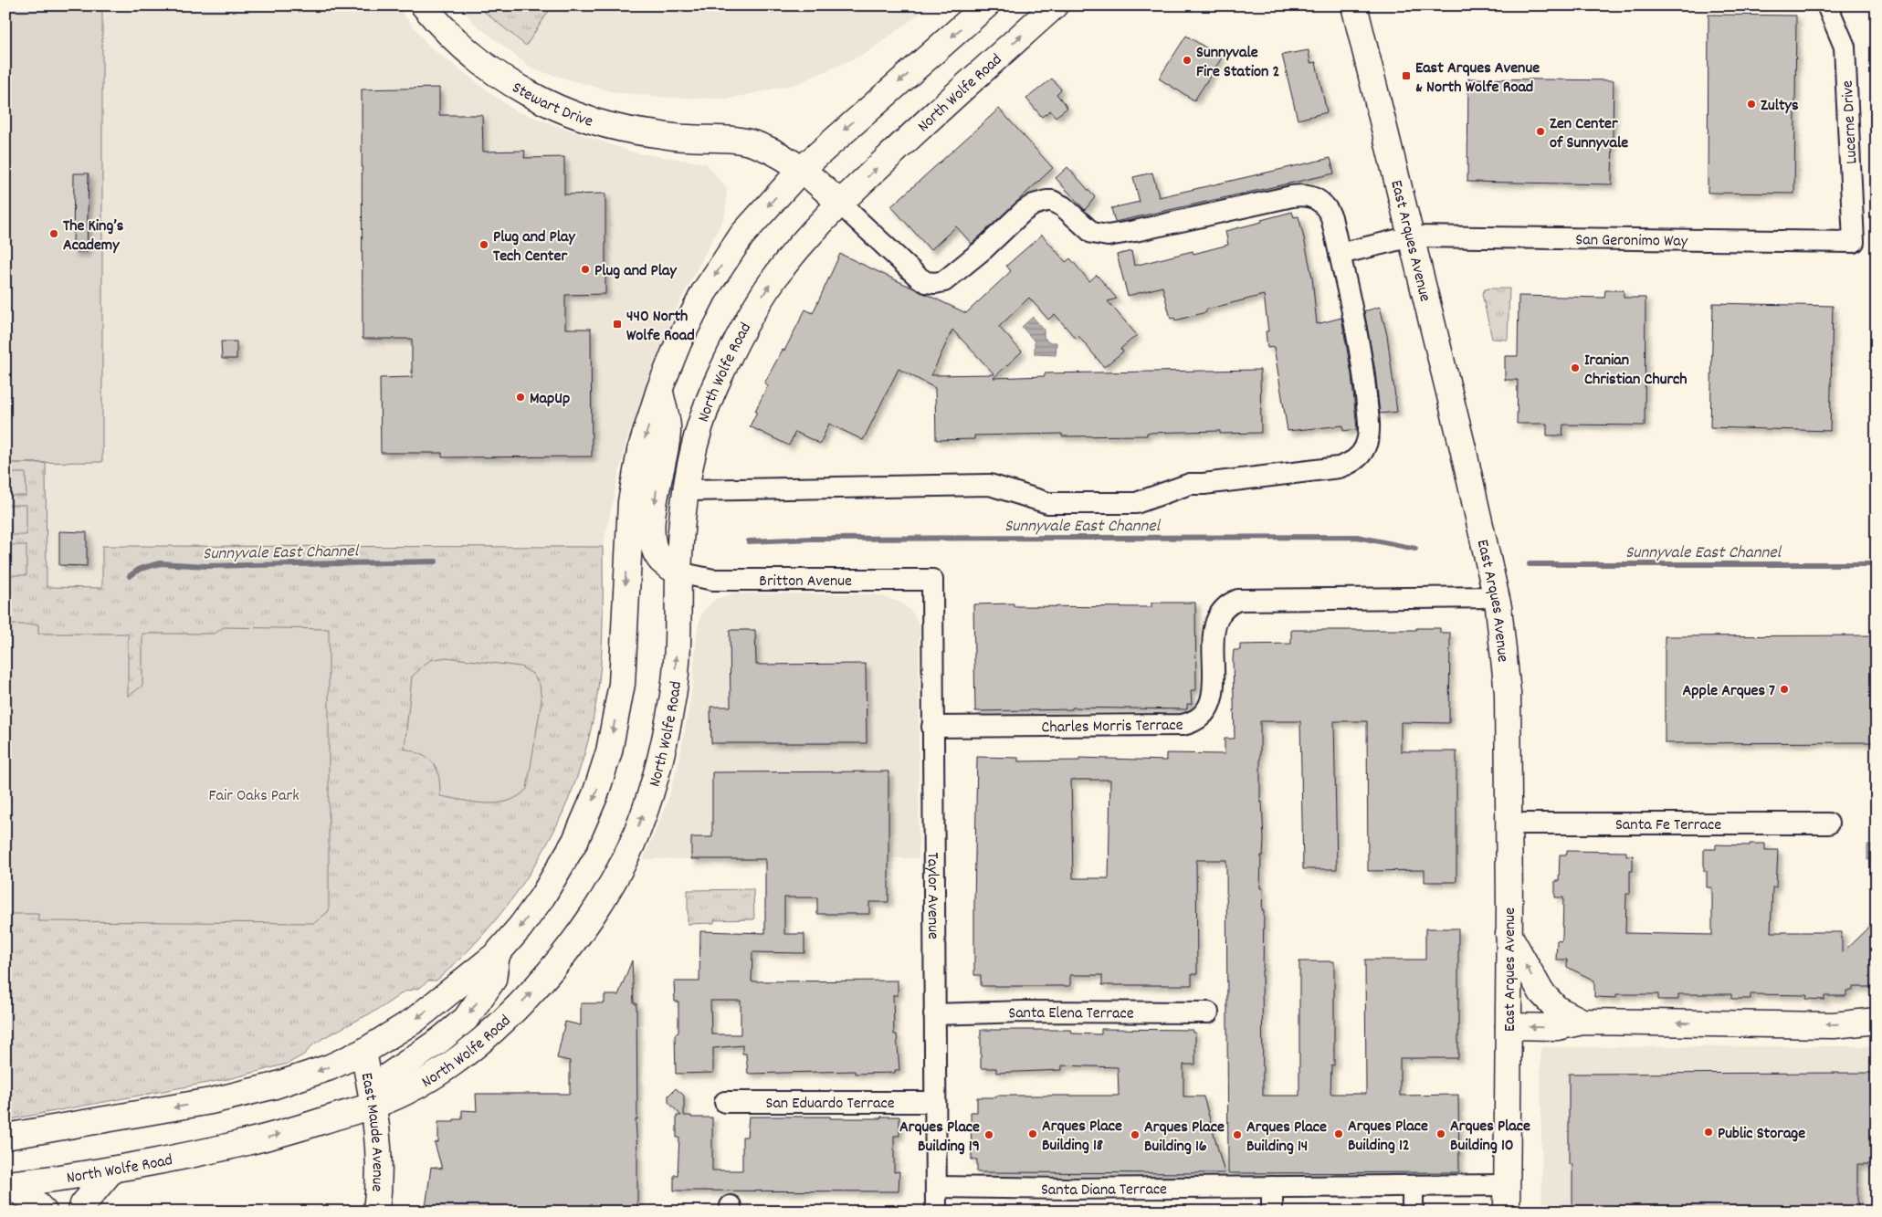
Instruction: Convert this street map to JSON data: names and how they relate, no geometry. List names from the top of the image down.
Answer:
{
  "streets": {
    "main road": [
      "North Wolfe Road",
      "Stewart Drive",
      "East Arques Avenue",
      "East Maude Avenue"
    ],
    "street": [
      "Lucerne Drive",
      "San Geronimo Way",
      "Britton Avenue",
      "Charles Morris Terrace",
      "Santa Fe Terrace",
      "Taylor Avenue",
      "Santa Elena Terrace",
      "San Eduardo Terrace",
      "Santa Diana Terrace"
    ]
  },
  "crossings": [
    ["North Wolfe Road", "Stewart Drive"],
    ["North Wolfe Road", "Britton Avenue"],
    ["North Wolfe Road", "East Maude Avenue"],
    ["Lucerne Drive", "San Geronimo Way"],
    ["San Geronimo Way", "East Arques Avenue"],
    ["East Arques Avenue", "Charles Morris Terrace"],
    ["East Arques Avenue", "Santa Fe Terrace"],
    ["East Arques Avenue", "Santa Diana Terrace"],
    ["Britton Avenue", "Taylor Avenue"],
    ["Charles Morris Terrace", "Taylor Avenue"],
    ["Taylor Avenue", "Santa Elena Terrace"],
    ["Taylor Avenue", "San Eduardo Terrace"],
    ["Taylor Avenue", "Santa Diana Terrace"]
  ],
  "water": ["Sunnyvale East Channel"],
  "parks": ["Fair Oaks Park"],
  "places": {
    "other": [
      "Sunnyvale Fire Station 2",
      "Zultys",
      "Zen Center of Sunnyvale",
      "The King’s Academy",
      "Plug and Play Tech Center",
      "Plug and Play",
      "Iranian Christian Church",
      "MapUp",
      "Apple Arques 7",
      "Public Storage",
      "Arques Place Building 18",
      "Arques Place Building 12",
      "Arques Place Building 10",
      "Arques Place Building 19",
      "Arques Place Building 16",
      "Arques Place Building 14"
    ],
    "transit": ["East Arques Avenue & North Wolfe Road", "440 North Wolfe Road"]
  }
}
